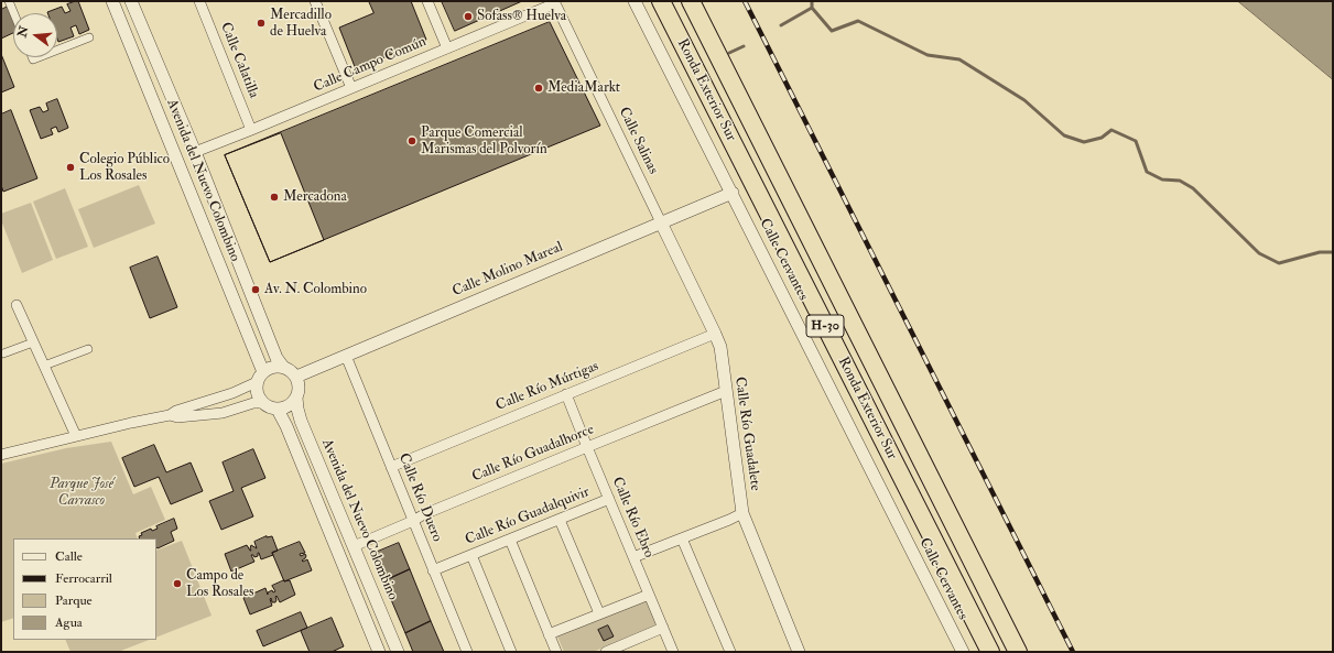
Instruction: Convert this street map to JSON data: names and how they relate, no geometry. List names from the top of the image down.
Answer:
{
  "streets": {
    "highway": ["Ronda Exterior Sur", "H-30"],
    "street": [
      "Calle Calatilla",
      "Calle Campo Común",
      "Calle Salinas",
      "Avenida del Nuevo Colombino",
      "Calle Cervantes",
      "Calle Molino Mareal",
      "Calle Río Múrtigas",
      "Calle Río Guadalete",
      "Calle Río Guadalhorce",
      "Calle Río Duero",
      "Calle Río Guadalquivir",
      "Calle Río Ebro"
    ]
  },
  "crossings": [
    ["Calle Calatilla", "Calle Campo Común"],
    ["Calle Campo Común", "Calle Salinas"],
    ["Calle Campo Común", "Avenida del Nuevo Colombino"],
    ["Calle Salinas", "Calle Molino Mareal"],
    ["Calle Salinas", "Calle Río Guadalete"],
    ["Avenida del Nuevo Colombino", "Calle Molino Mareal"],
    ["Avenida del Nuevo Colombino", "Calle Río Guadalhorce"],
    ["Calle Cervantes", "Calle Molino Mareal"],
    ["Calle Molino Mareal", "Calle Río Guadalete"],
    ["Calle Molino Mareal", "Calle Río Duero"],
    ["Calle Río Múrtigas", "Calle Río Guadalete"],
    ["Calle Río Múrtigas", "Calle Río Duero"],
    ["Calle Río Múrtigas", "Calle Río Ebro"],
    ["Calle Río Guadalete", "Calle Río Guadalhorce"],
    ["Calle Río Guadalhorce", "Calle Río Duero"],
    ["Calle Río Guadalhorce", "Calle Río Ebro"],
    ["Calle Río Duero", "Calle Río Guadalquivir"],
    ["Calle Río Guadalquivir", "Calle Río Ebro"]
  ],
  "parks": ["Parque José Carrasco"],
  "places": [
    "Sofass® Huelva",
    "Mercadillo de Huelva",
    "MediaMarkt",
    "Parque Comercial Marismas del Polvorín",
    "Colegio Público Los Rosales",
    "Mercadona",
    "Av. N. Colombino",
    "Campo de Los Rosales"
  ],
  "legend": [
    "Calle",
    "Ferrocarril",
    "Parque",
    "Agua"
  ],
  "north": "left"
}
